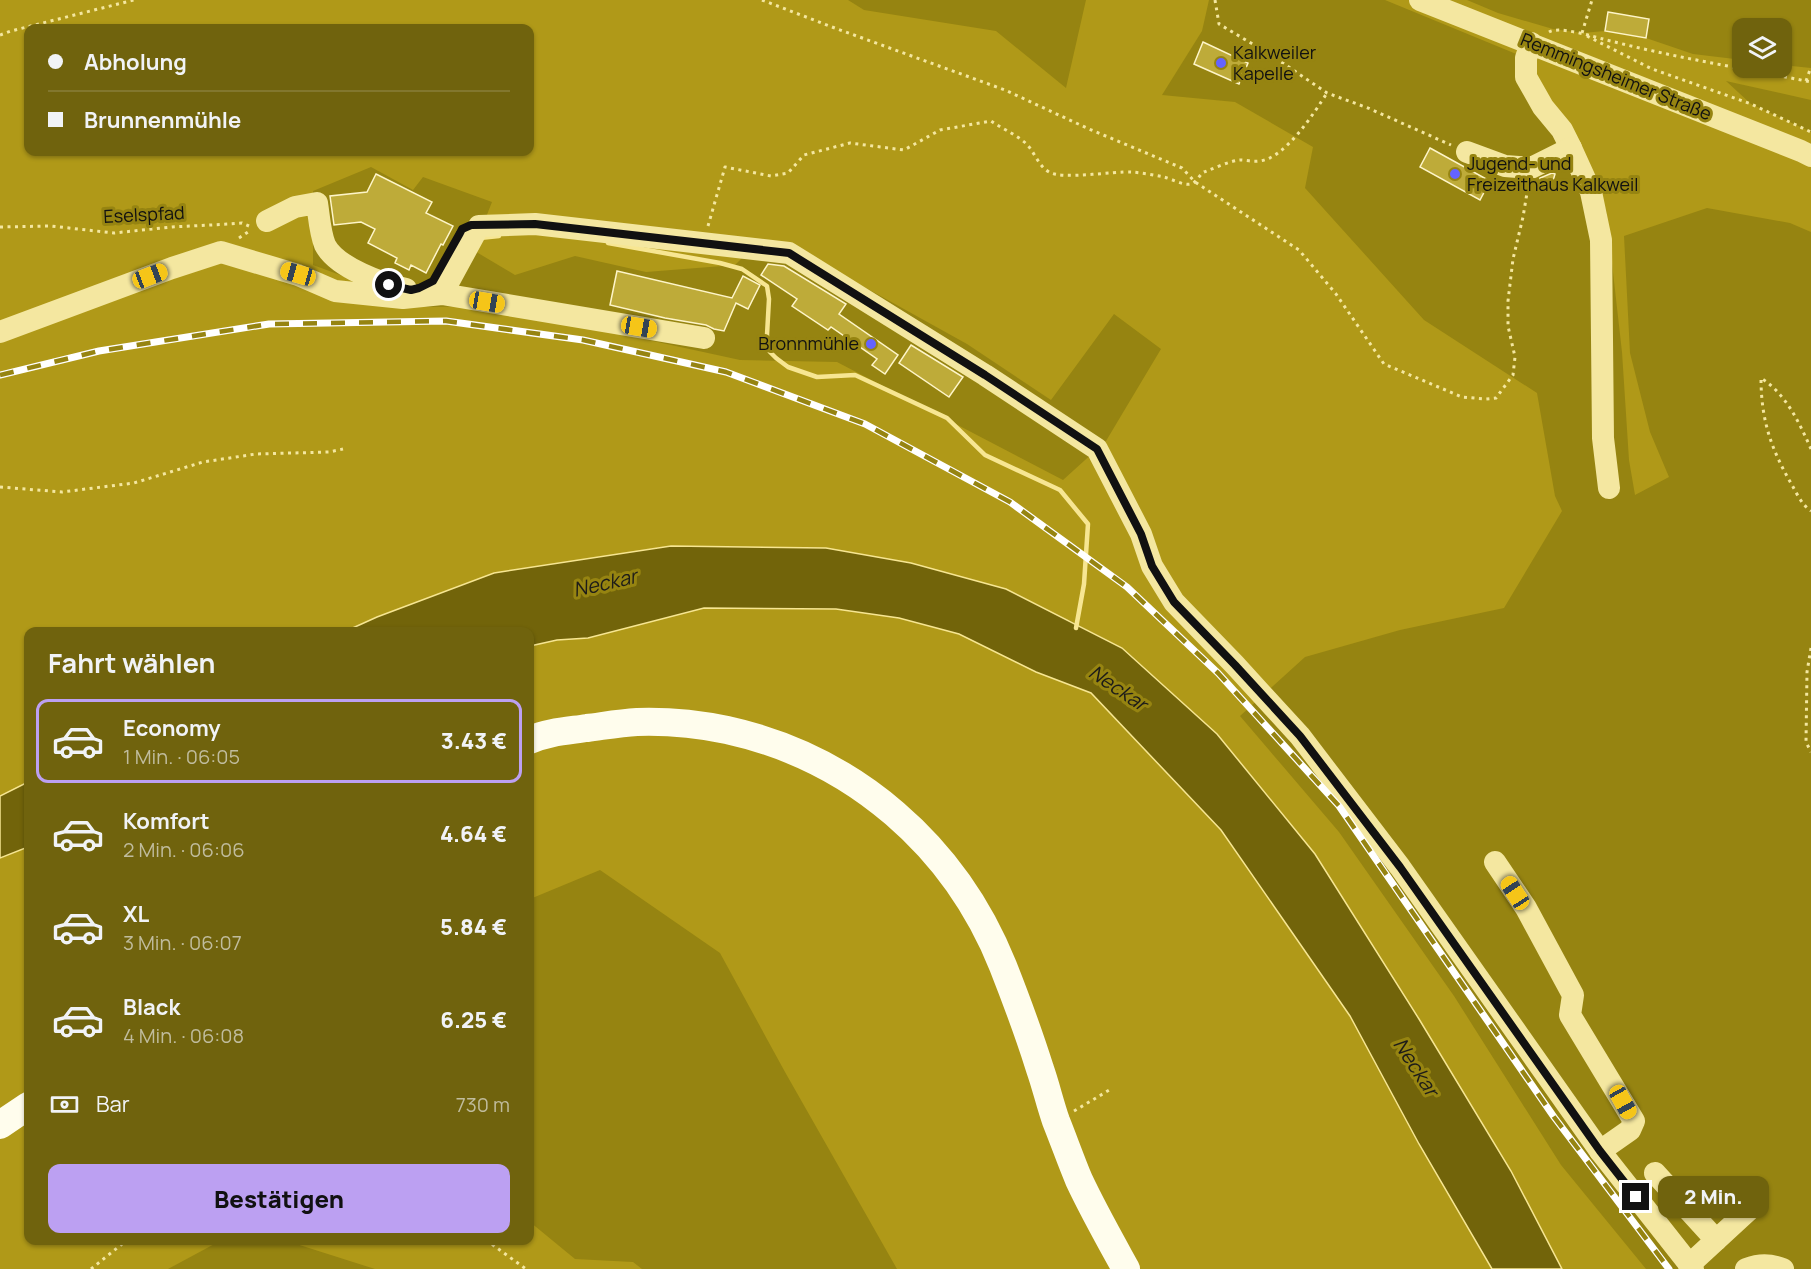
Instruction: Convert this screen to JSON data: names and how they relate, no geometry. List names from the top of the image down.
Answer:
{
  "streets": {
    "street": ["Remmingsheimer Straße"],
    "path": ["Eselspfad"]
  },
  "water": ["Neckar"],
  "places": ["Kalkweiler Kapelle", "Jugend- und Freizeithaus Kalkweil", "Bronnmühle"],
  "page": {
    "banner": ["Abholung", "Brunnenmühle"],
    "heading": "Fahrt wählen",
    "list": [
      {
        "name": "Economy",
        "note": "1 Min. · 06:05",
        "value": "3.43 €"
      },
      {
        "name": "Komfort",
        "note": "2 Min. · 06:06",
        "value": "4.64 €"
      },
      {
        "name": "XL",
        "note": "3 Min. · 06:07",
        "value": "5.84 €"
      },
      {
        "name": "Black",
        "note": "4 Min. · 06:08",
        "value": "6.25 €"
      }
    ],
    "pay": ["Bar", "730 m"],
    "buttons": "Bestätigen",
    "bubble": "2 Min."
  }
}
